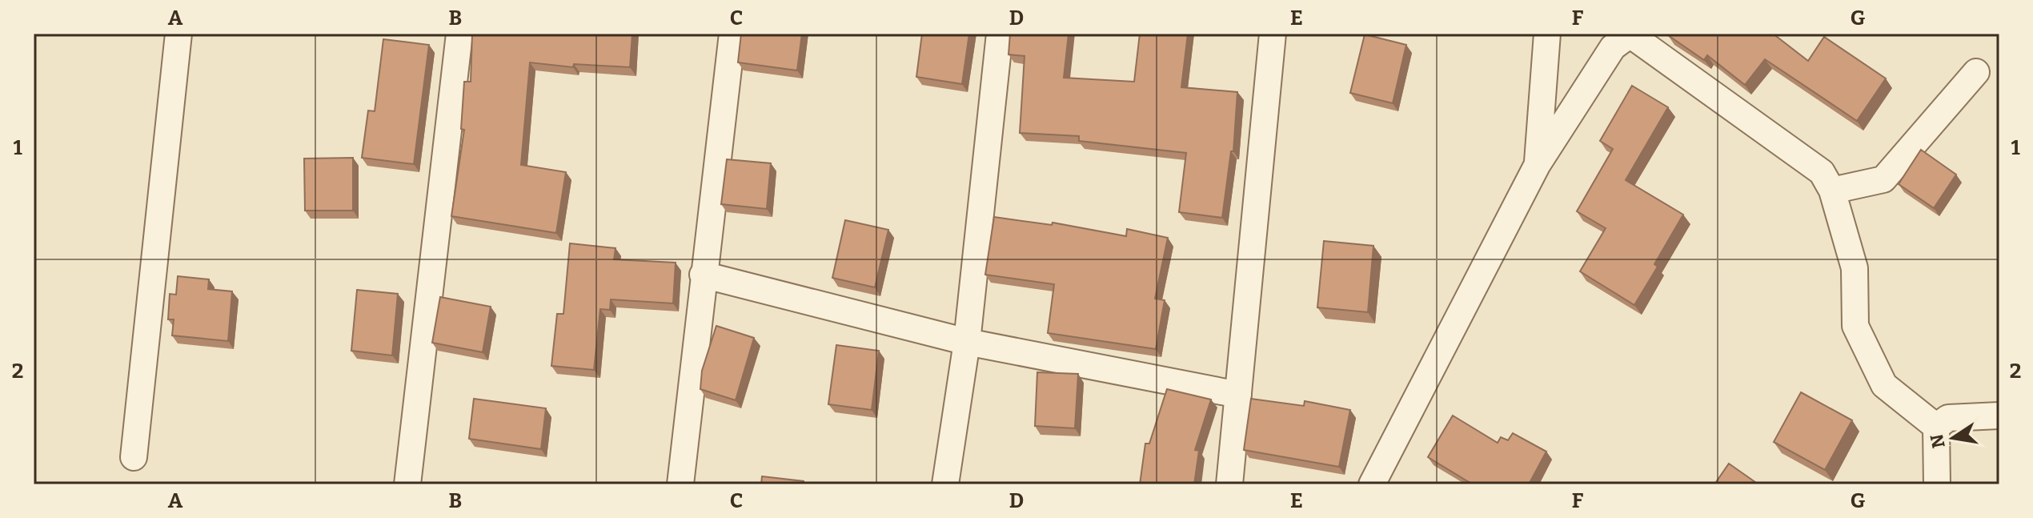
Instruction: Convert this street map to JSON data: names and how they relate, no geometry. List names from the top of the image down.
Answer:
{
  "north": "left",
  "grid": {
    "columns": [
      "A",
      "B",
      "C",
      "D",
      "E",
      "F",
      "G"
    ],
    "rows": ["1", "2"]
  }
}
